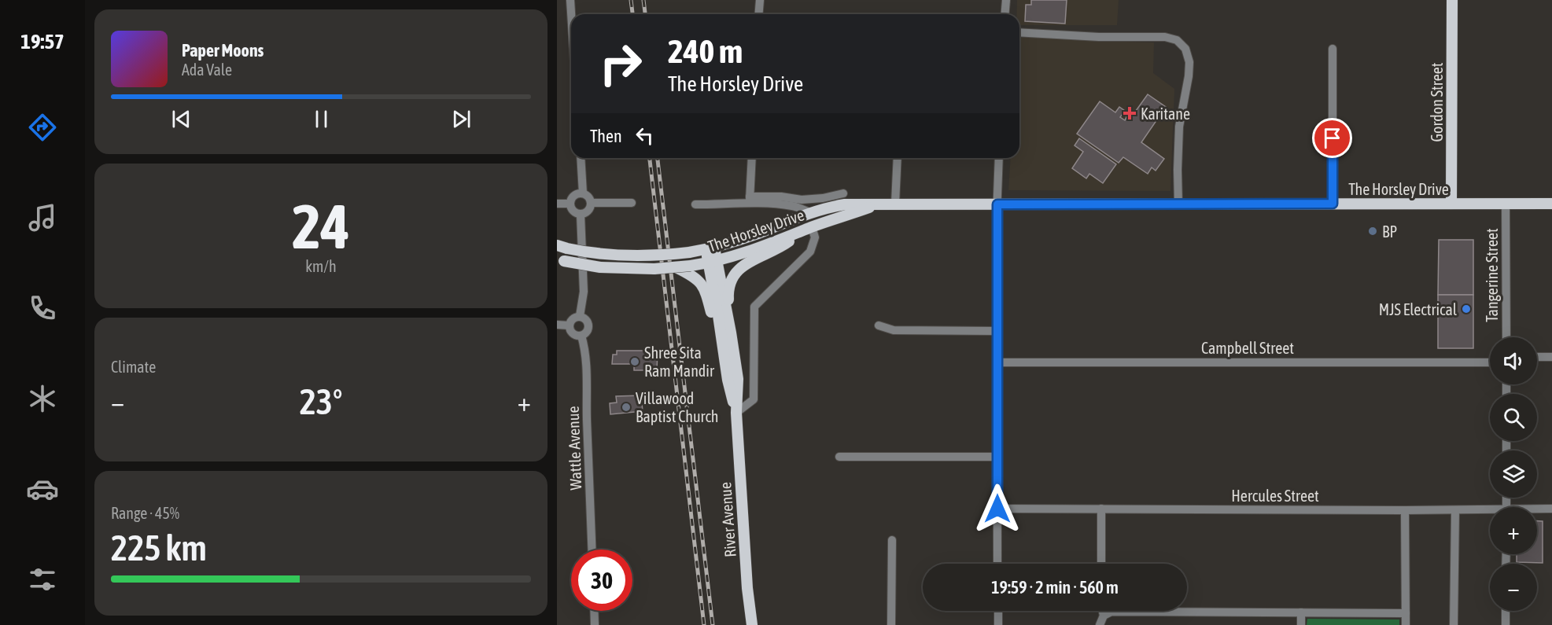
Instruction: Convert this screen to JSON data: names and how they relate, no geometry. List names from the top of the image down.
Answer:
{
  "streets": {
    "main road": ["Gordon Street", "The Horsley Drive", "River Avenue"],
    "street": [
      "Tangerine Street",
      "Campbell Street",
      "Wattle Avenue",
      "Hercules Street"
    ]
  },
  "crossings": [
    ["Gordon Street", "The Horsley Drive"],
    ["The Horsley Drive", "Tangerine Street"],
    ["The Horsley Drive", "River Avenue"]
  ],
  "places": {
    "health": ["Karitane"],
    "other": [
      "BP",
      "MJS Electrical",
      "Shree Sita Ram Mandir",
      "Villawood Baptist Church"
    ]
  },
  "page": {
    "tabs": "19:57",
    "turn": ["240 m", "The Horsley Drive"],
    "song": ["Paper Moons", "Ada Vale"],
    "then": "Then",
    "tile": [
      ["24", "km/h"],
      "Climate",
      ["Range · 45%", "225 km"]
    ],
    "map_buttons": ["+", "−"],
    "heat": ["−", "23°", "+"],
    "limit": "30",
    "trip": "19:59 · 2 min · 560 m"
  }
}
